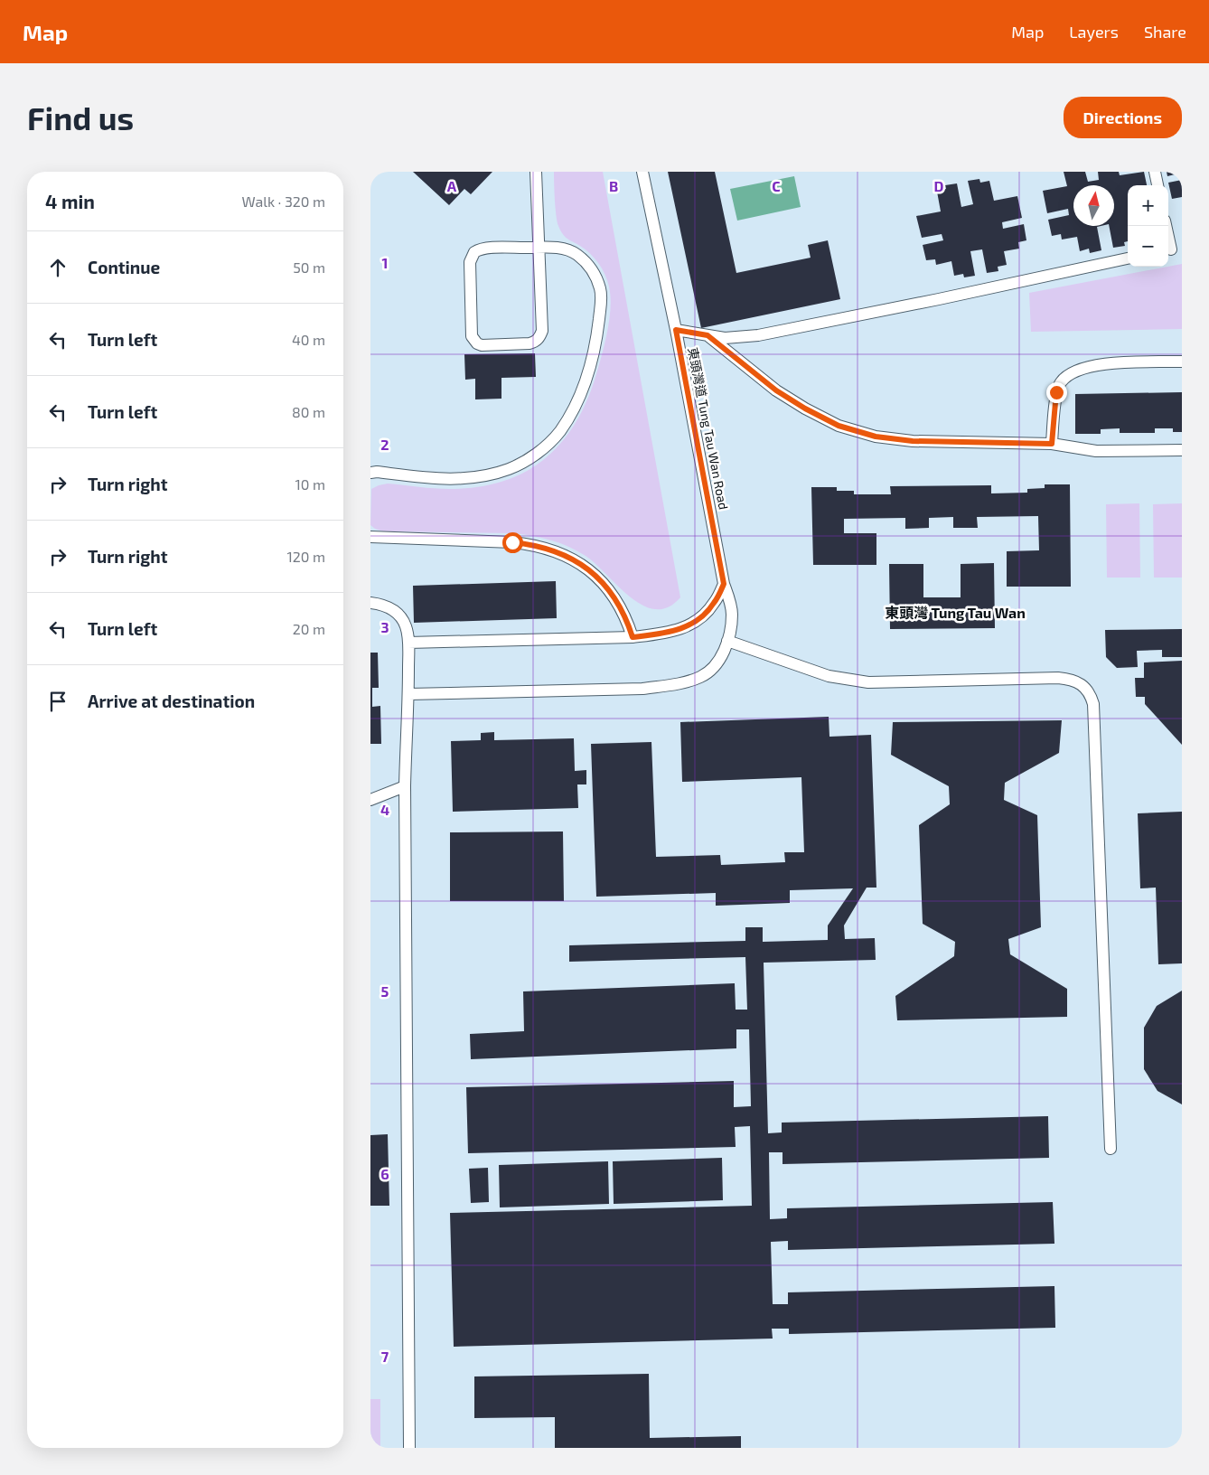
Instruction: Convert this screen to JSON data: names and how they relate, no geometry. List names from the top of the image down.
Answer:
{
  "streets": {
    "lane": ["東頭灣道 Tung Tau Wan Road"]
  },
  "districts": ["東頭灣 Tung Tau Wan"],
  "north": "top",
  "page": {
    "header": "Map",
    "nav": ["Map", "Layers", "Share"],
    "buttons": "Directions",
    "title": "Find us",
    "heading": ["4 min", "Walk · 320 m"],
    "map_buttons": ["+", "−"],
    "list": [
      ["Continue", "50 m"],
      ["Turn left", "40 m"],
      ["Turn left", "80 m"],
      ["Turn right", "10 m"],
      ["Turn right", "120 m"],
      ["Turn left", "20 m"],
      "Arrive at destination"
    ]
  },
  "grid": {
    "columns": [
      "A",
      "B",
      "C",
      "D"
    ],
    "rows": [
      "1",
      "2",
      "3",
      "4",
      "5",
      "6",
      "7"
    ]
  }
}
